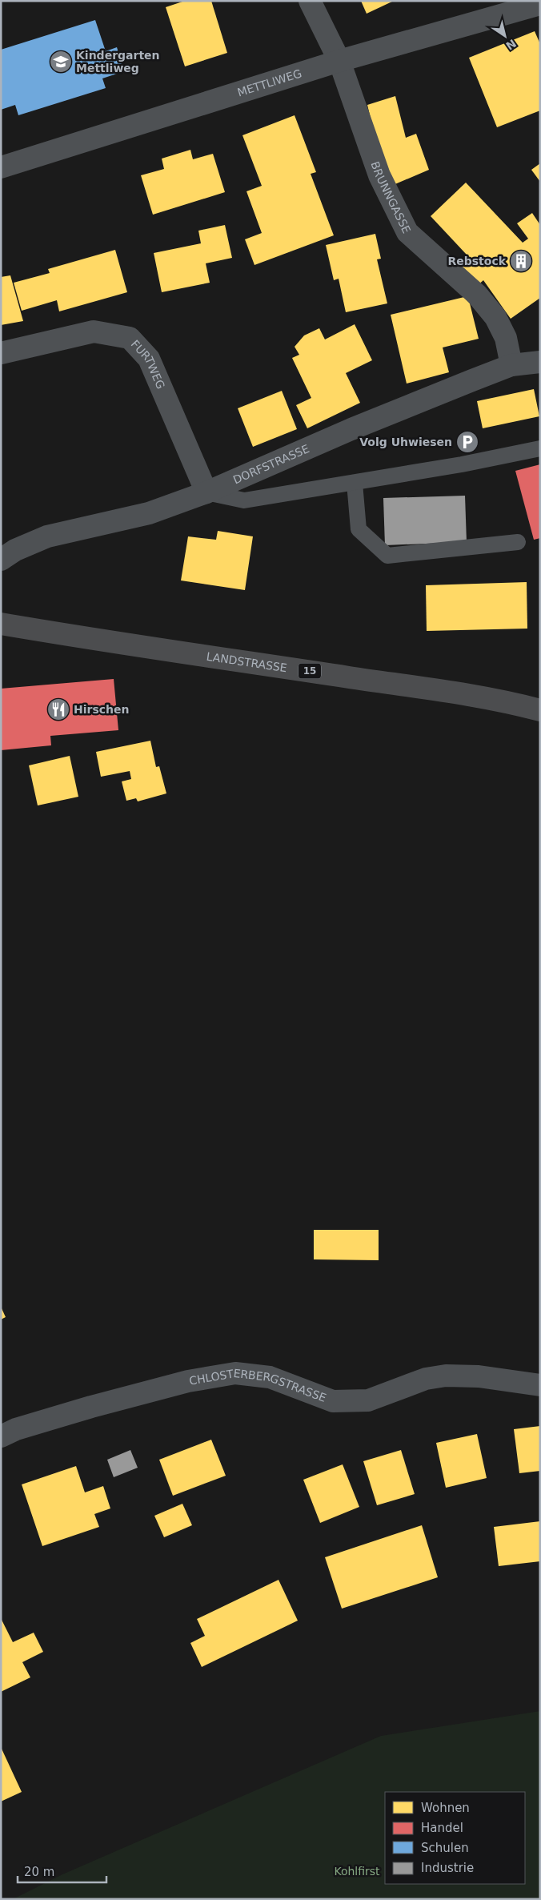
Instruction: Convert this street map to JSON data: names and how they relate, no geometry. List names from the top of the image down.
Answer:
{
  "streets": {
    "main road": ["LANDSTRASSE", "15"],
    "street": [
      "METTLIWEG",
      "BRUNNGASSE",
      "FURTWEG",
      "DORFSTRASSE",
      "CHLOSTERBERGSTRASSE"
    ]
  },
  "crossings": [
    ["METTLIWEG", "BRUNNGASSE"],
    ["BRUNNGASSE", "DORFSTRASSE"],
    ["FURTWEG", "DORFSTRASSE"]
  ],
  "parks": ["Kohlfirst"],
  "places": {
    "school or university": ["Kindergarten Mettliweg"],
    "building": ["Rebstock"],
    "parking": ["Volg Uhwiesen"],
    "restaurant": ["Hirschen"]
  },
  "legend": [
    "Wohnen",
    "Handel",
    "Schulen",
    "Industrie"
  ],
  "scale_bar": "20 m",
  "north": "bottom right"
}
